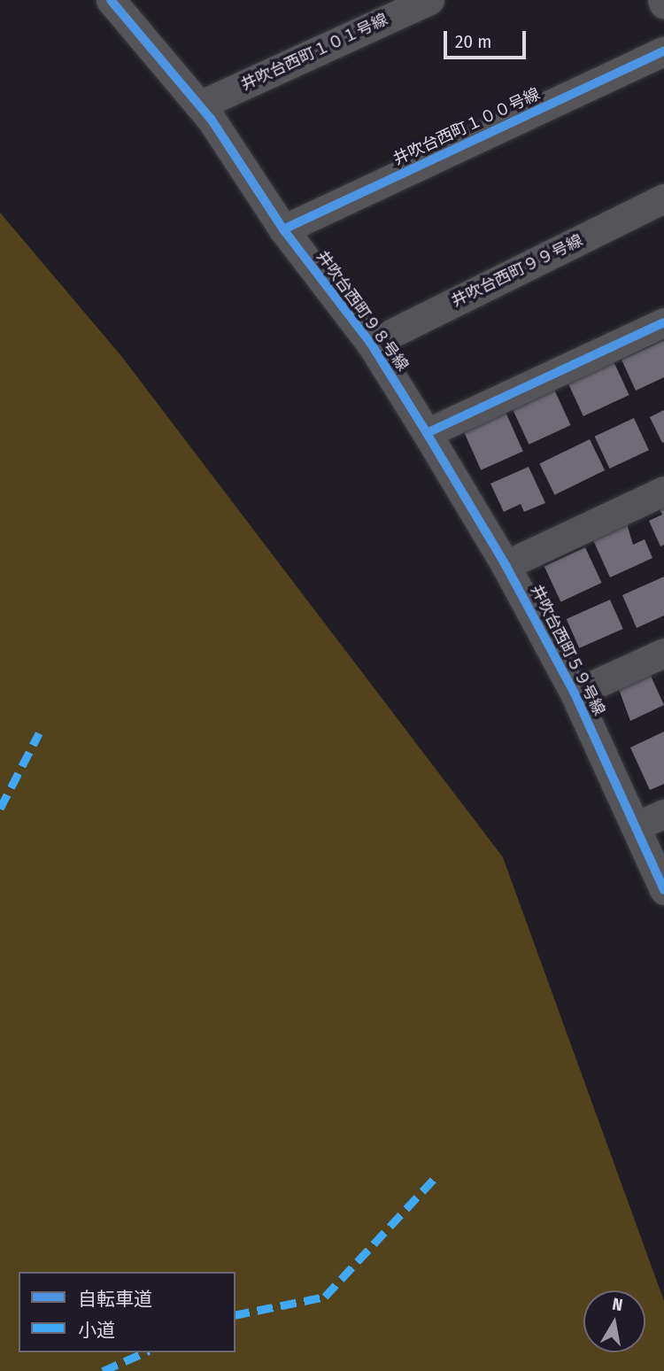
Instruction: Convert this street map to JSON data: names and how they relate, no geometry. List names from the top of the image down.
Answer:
{
  "streets": {
    "street": [
      "井吹台西町１０１号線",
      "井吹台西町１００号線",
      "井吹台西町９９号線",
      "井吹台西町９８号線",
      "井吹台西町５９号線"
    ]
  },
  "crossings": [
    ["井吹台西町１０１号線", "井吹台西町９８号線"],
    ["井吹台西町１００号線", "井吹台西町９８号線"],
    ["井吹台西町９９号線", "井吹台西町９８号線"],
    ["井吹台西町９８号線", "井吹台西町５９号線"]
  ],
  "legend": ["自転車道", "小道"],
  "scale_bar": "20 m",
  "north": "top"
}
